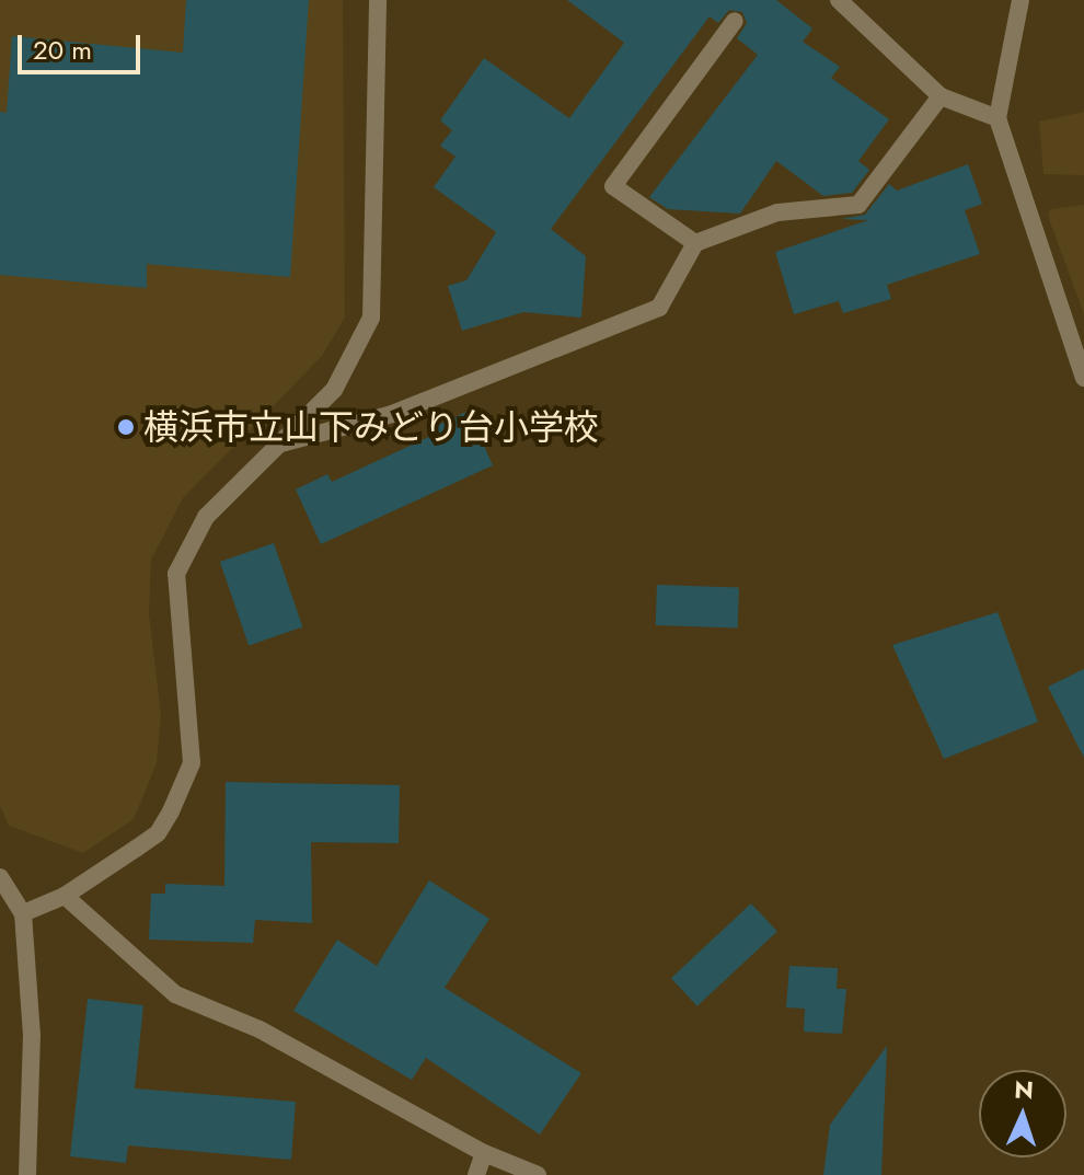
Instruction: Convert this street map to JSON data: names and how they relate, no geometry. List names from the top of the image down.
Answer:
{
  "places": ["横浜市立山下みどり台小学校"],
  "scale_bar": "20 m",
  "north": "top"
}
